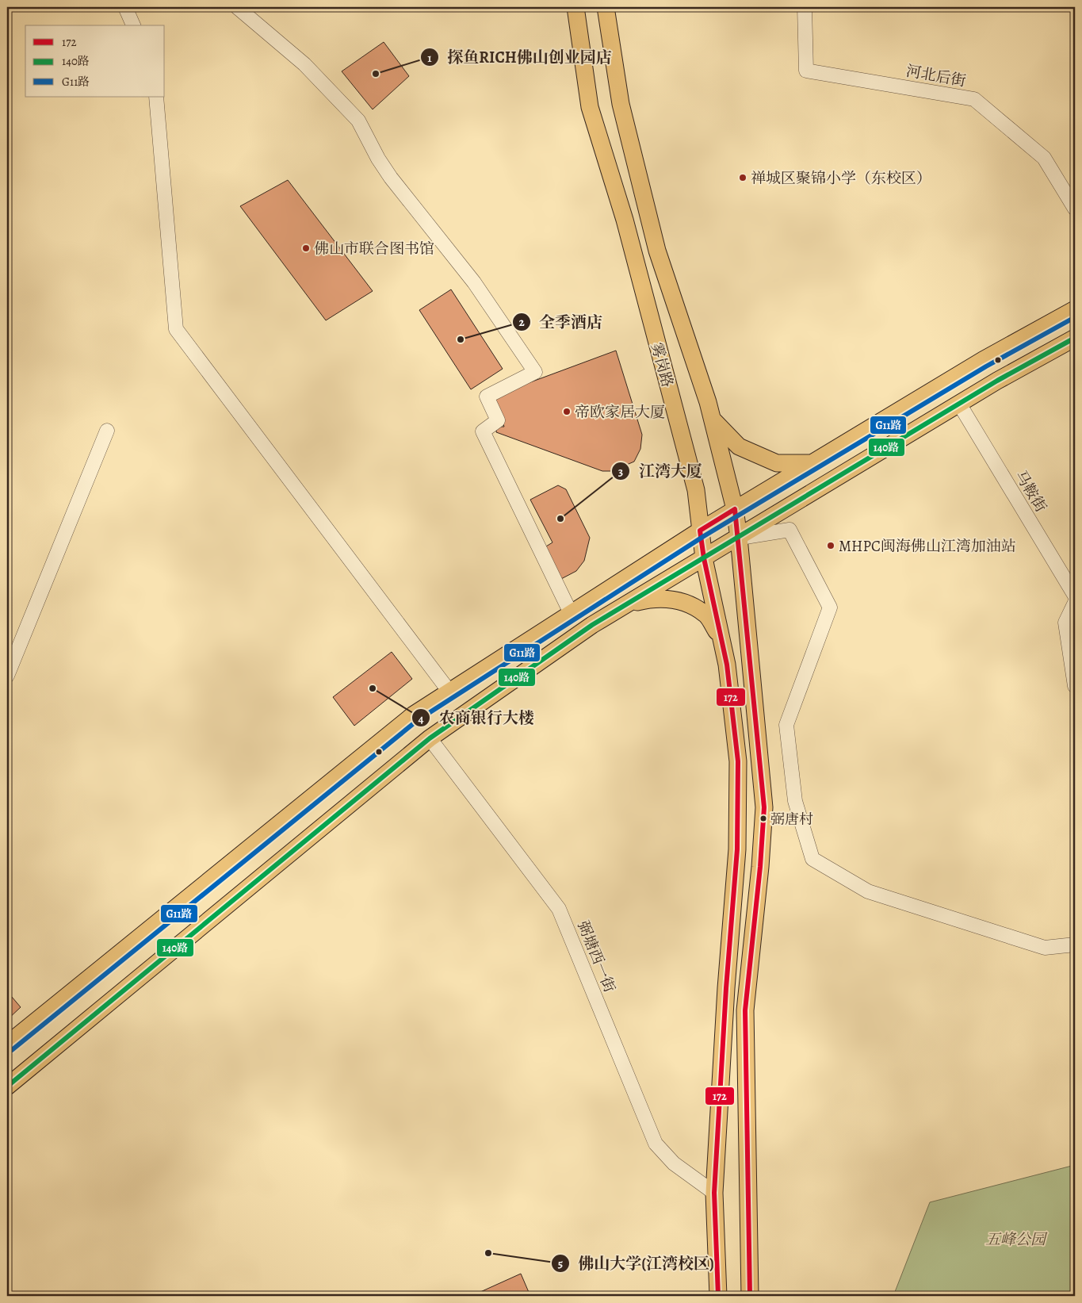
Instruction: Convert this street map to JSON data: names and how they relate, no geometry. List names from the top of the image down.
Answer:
{
  "streets": {
    "main road": ["雾岗路"],
    "street": ["河北后街", "马鞍街", "弼塘西一街"]
  },
  "crossings": [
    ["雾岗路", "弼塘西一街"]
  ],
  "parks": ["五峰公园"],
  "places": [
    "探鱼RICH佛山创业园店",
    "禅城区聚锦小学（东校区）",
    "佛山市联合图书馆",
    "全季酒店",
    "帝欧家居大厦",
    "江湾大厦",
    "MHPC闽海佛山江湾加油站",
    "农商银行大楼",
    "弼唐村",
    "佛山大学(江湾校区)"
  ],
  "lines": ["transit line G11路", "transit line 140路", "transit line 172"],
  "legend": ["172", "140路", "G11路"]
}
